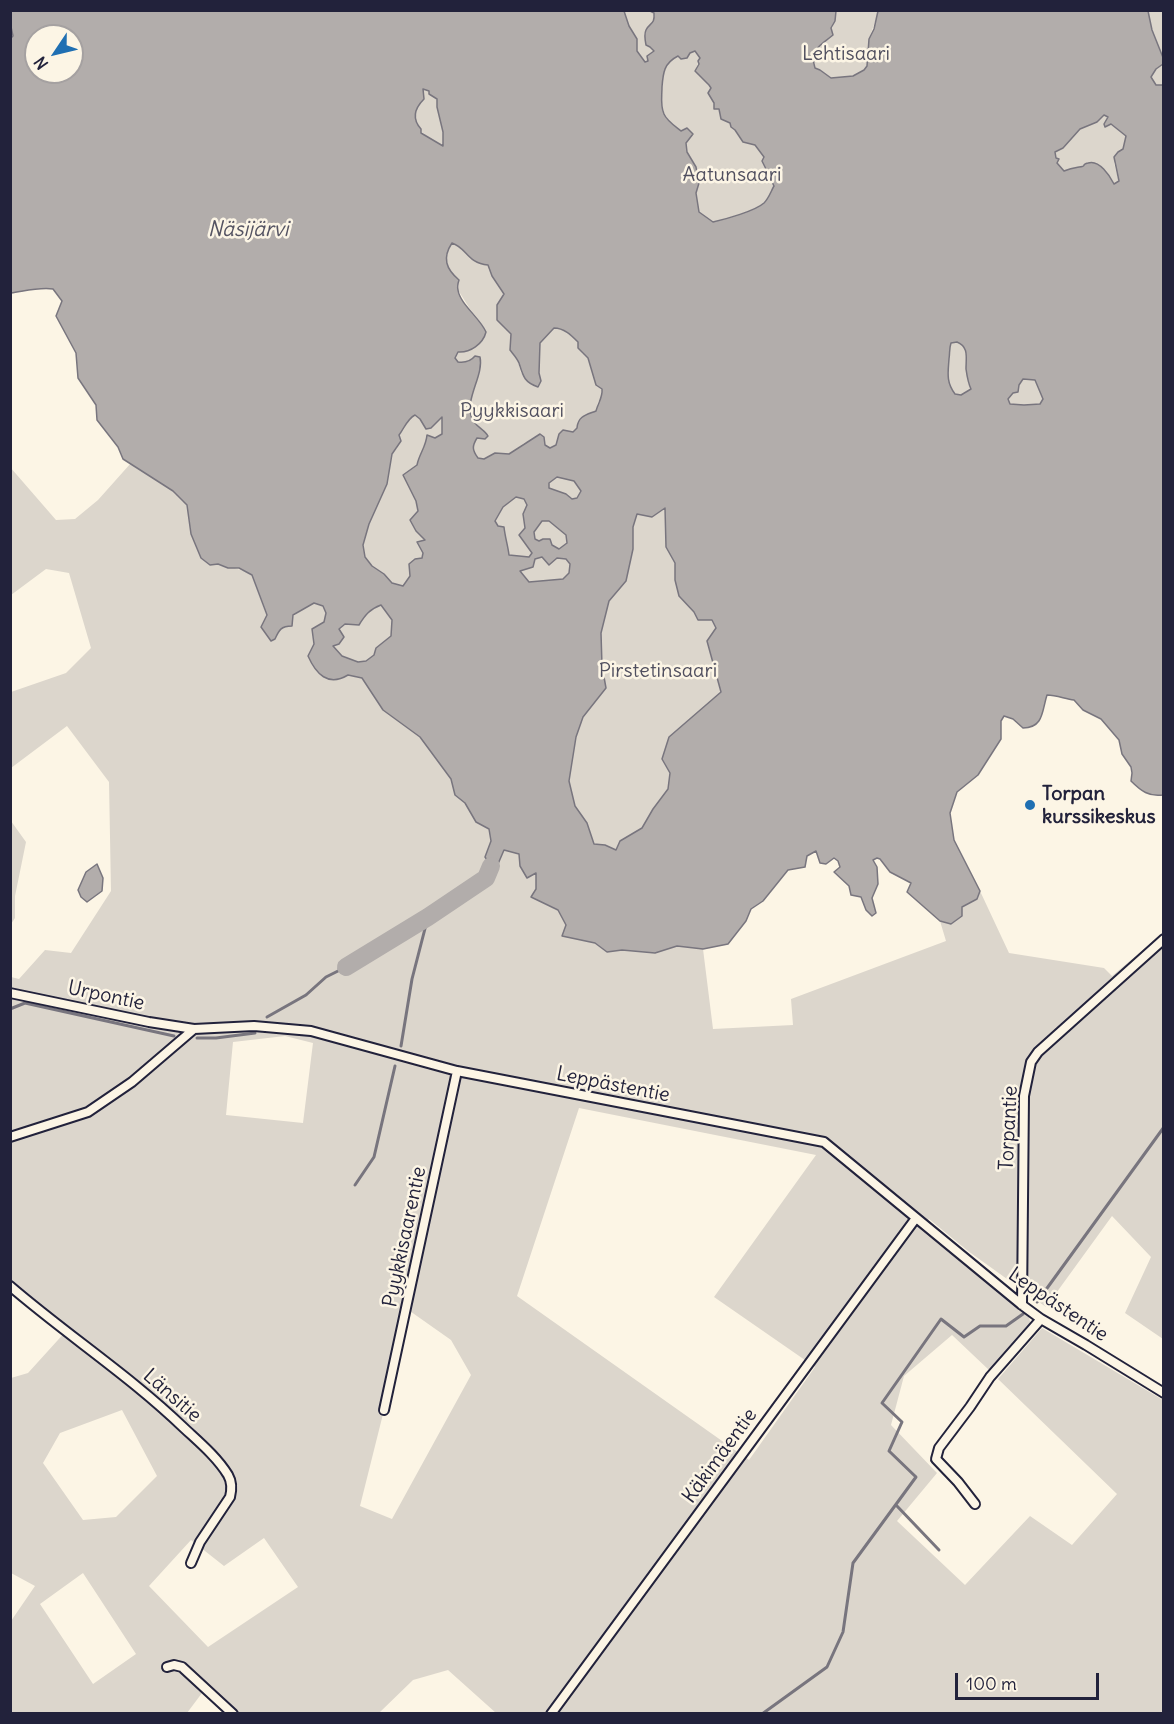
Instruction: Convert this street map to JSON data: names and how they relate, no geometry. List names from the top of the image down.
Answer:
{
  "streets": {
    "street": [
      "Urpontie",
      "Leppästentie",
      "Torpantie",
      "Pyykkisaarentie",
      "Länsitie",
      "Käkimäentie"
    ]
  },
  "crossings": [
    ["Urpontie", "Leppästentie"],
    ["Leppästentie", "Torpantie"],
    ["Leppästentie", "Pyykkisaarentie"],
    ["Leppästentie", "Käkimäentie"]
  ],
  "water": ["Näsijärvi"],
  "parks": [
    "Lehtisaari",
    "Aatunsaari",
    "Pyykkisaari",
    "Pirstetinsaari"
  ],
  "places": ["Torpan kurssikeskus"],
  "scale_bar": "100 m",
  "north": "bottom left"
}
